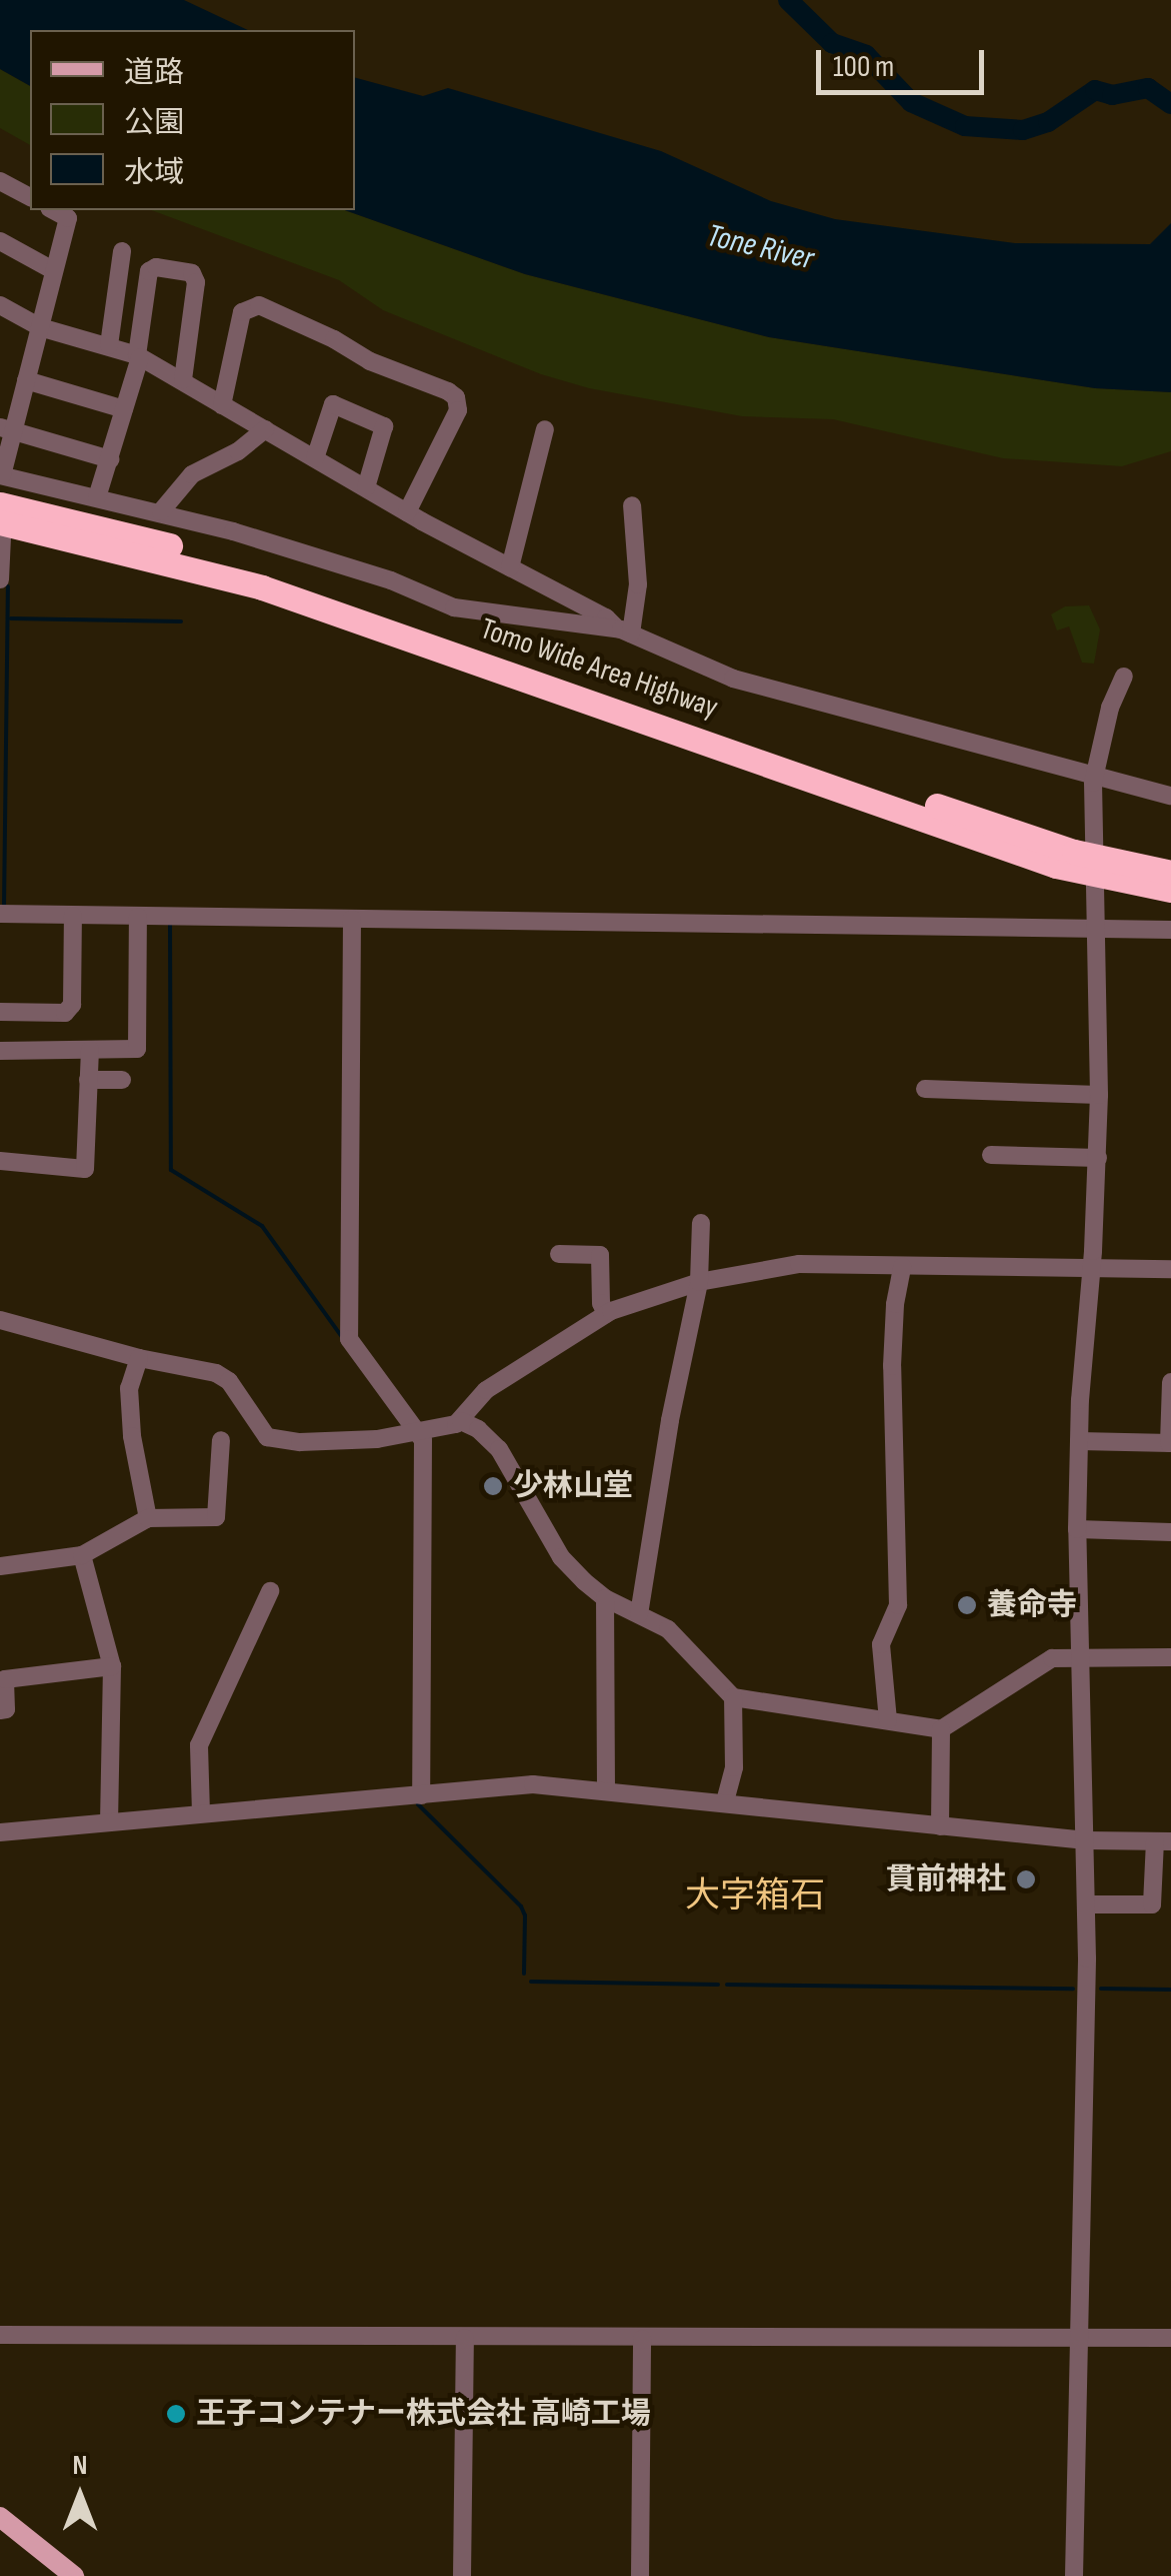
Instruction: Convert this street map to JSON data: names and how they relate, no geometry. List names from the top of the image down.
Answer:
{
  "streets": {
    "highway": ["Tomo Wide Area Highway"]
  },
  "districts": ["大字箱石"],
  "water": ["Tone River"],
  "places": [
    "少林山堂",
    "養命寺",
    "貫前神社",
    "王子コンテナー株式会社 高崎工場"
  ],
  "legend": ["道路", "公園", "水域"],
  "scale_bar": "100 m",
  "north": "top"
}
